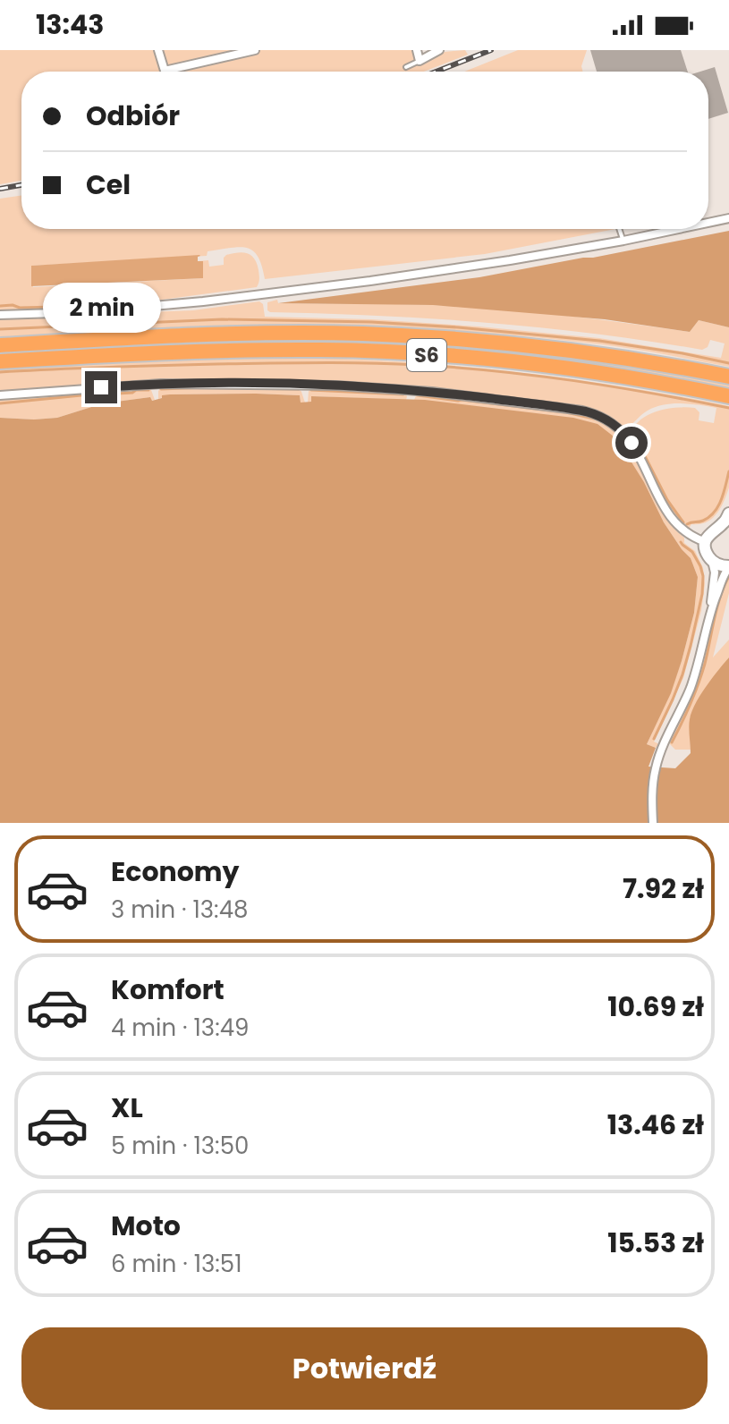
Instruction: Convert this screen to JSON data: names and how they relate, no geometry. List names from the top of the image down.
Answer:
{
  "streets": {
    "highway": ["S6"]
  },
  "page": {
    "status": "13:43",
    "banner": ["Odbiór", "Cel"],
    "bubble": "2 min",
    "list": [
      {
        "name": "Economy",
        "note": "3 min · 13:48",
        "value": "7.92 zł"
      },
      {
        "name": "Komfort",
        "note": "4 min · 13:49",
        "value": "10.69 zł"
      },
      {
        "name": "XL",
        "note": "5 min · 13:50",
        "value": "13.46 zł"
      },
      {
        "name": "Moto",
        "note": "6 min · 13:51",
        "value": "15.53 zł"
      }
    ],
    "buttons": "Potwierdź"
  }
}
